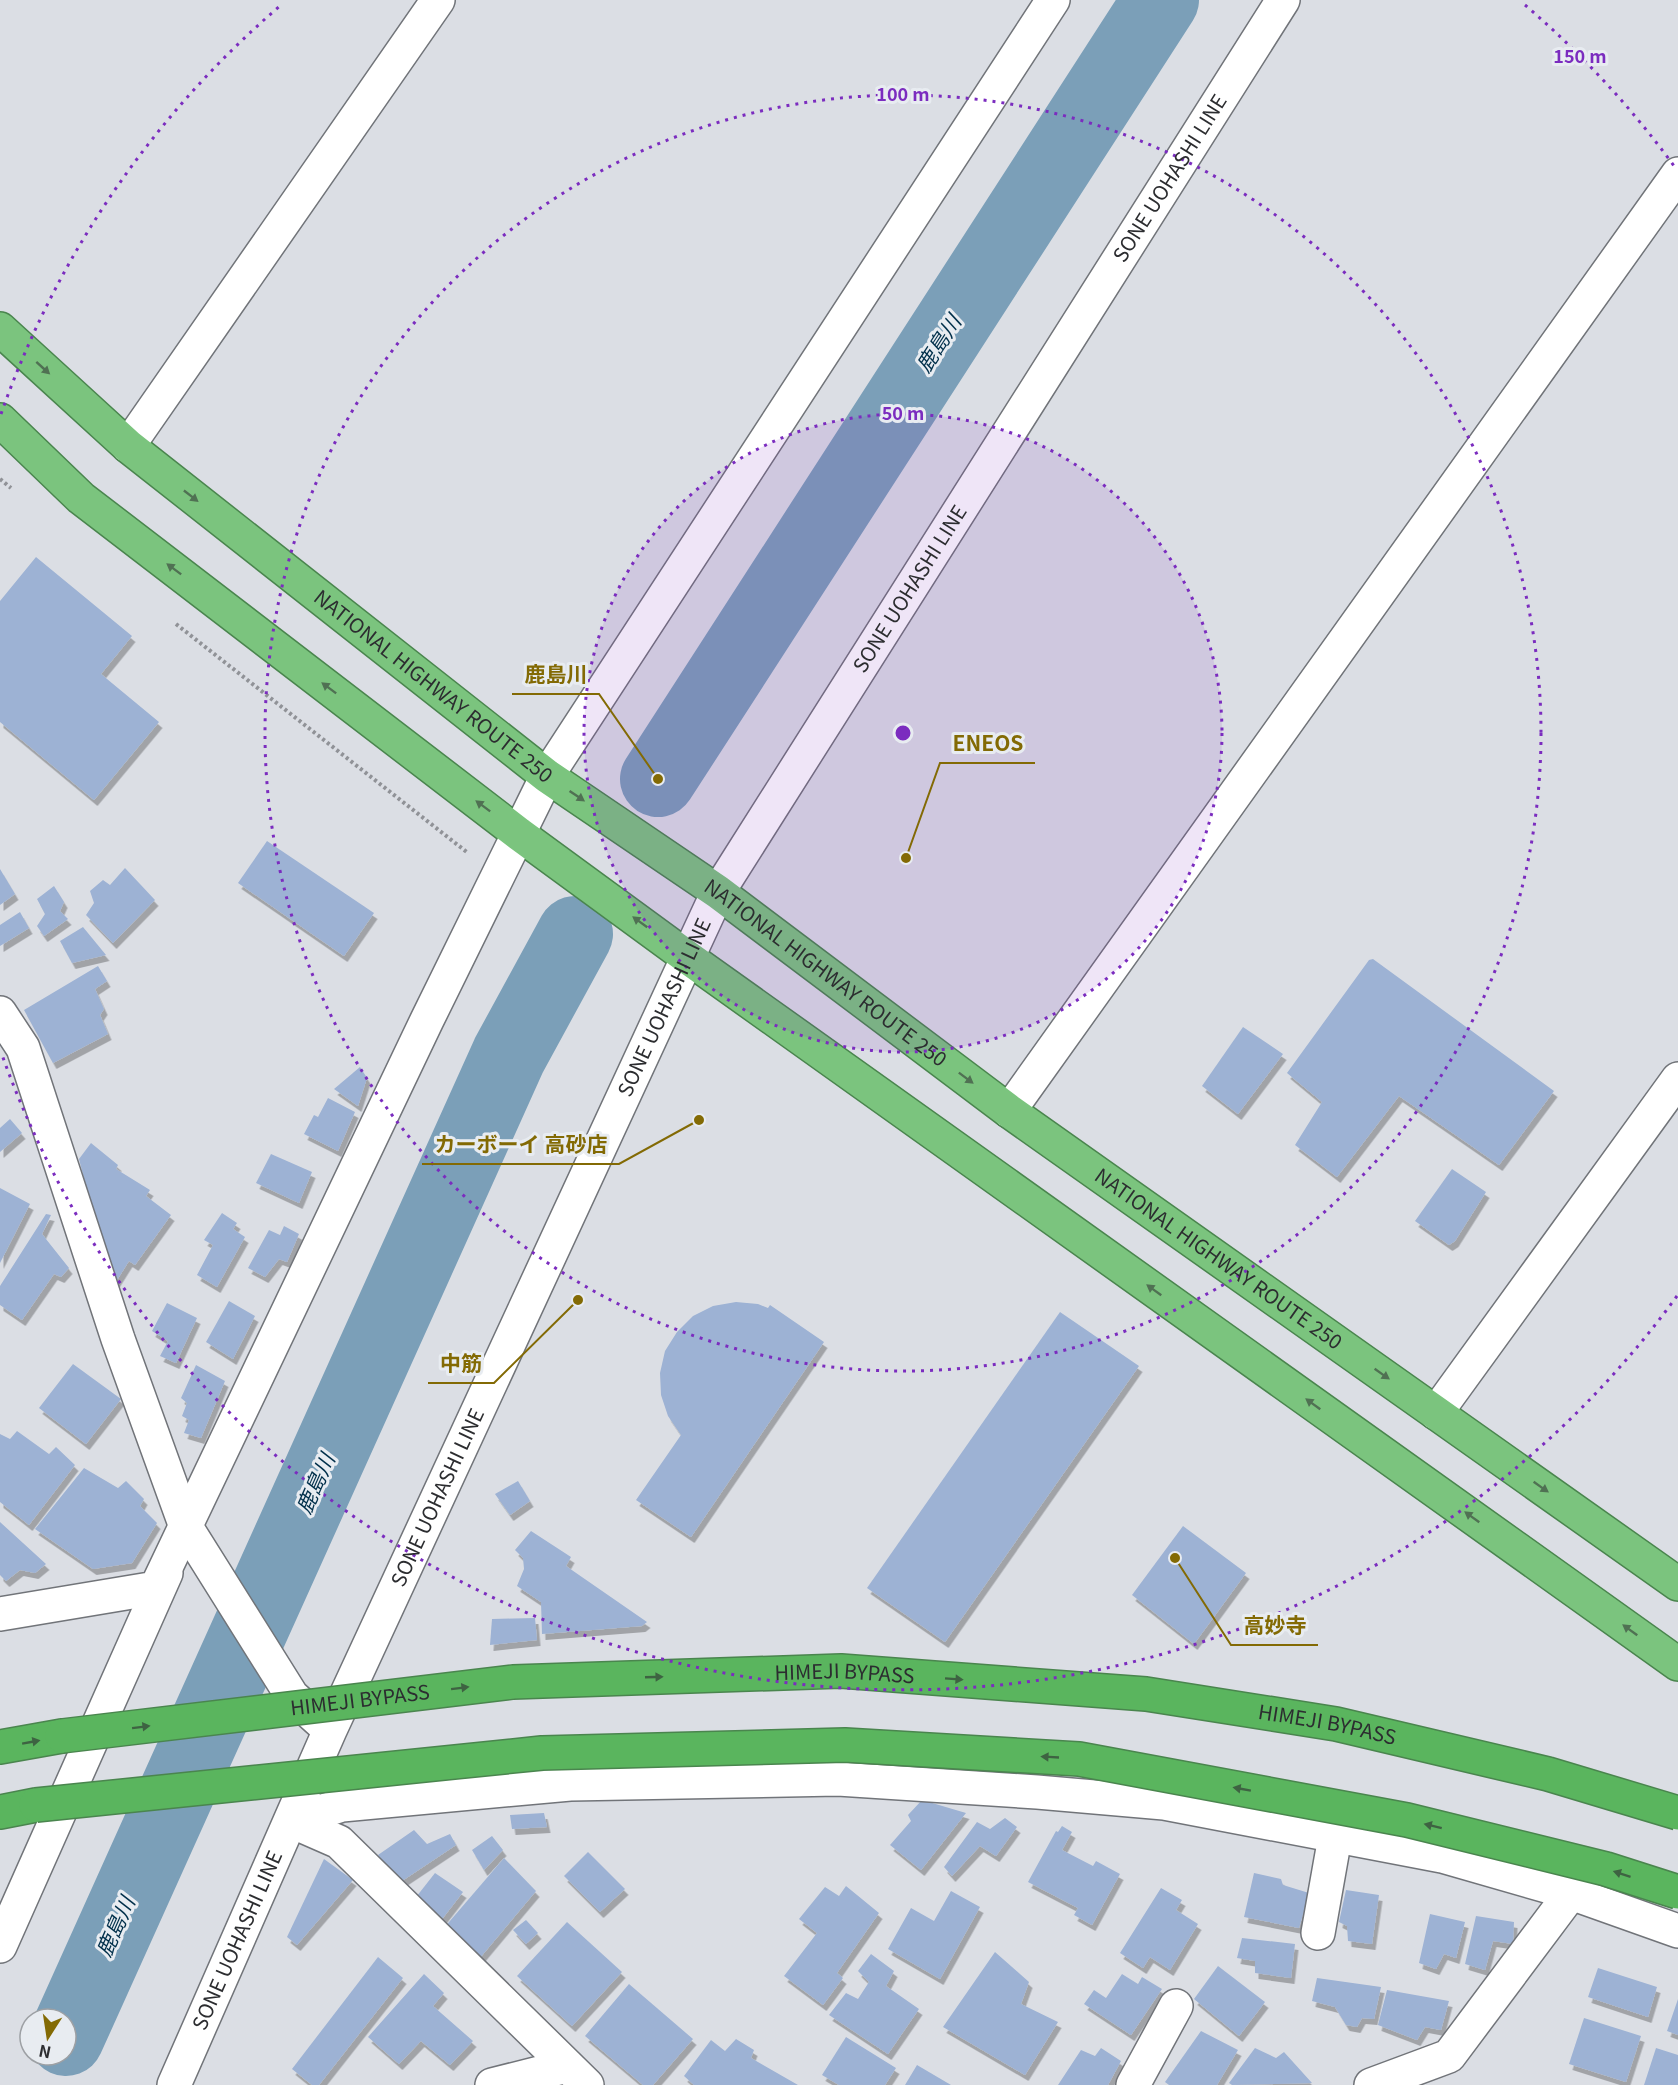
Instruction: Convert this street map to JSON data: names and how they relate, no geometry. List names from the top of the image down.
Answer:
{
  "streets": {
    "highway": ["NATIONAL HIGHWAY ROUTE 250", "HIMEJI BYPASS"],
    "street": ["SONE UOHASHI LINE"]
  },
  "crossings": [
    ["SONE UOHASHI LINE", "NATIONAL HIGHWAY ROUTE 250"]
  ],
  "water": ["鹿島川"],
  "places": [
    "鹿島川",
    "ENEOS",
    "カーボーイ 高砂店",
    "中筋",
    "高妙寺"
  ],
  "north": "bottom",
  "rings": ["150 m", "100 m", "50 m"]
}
